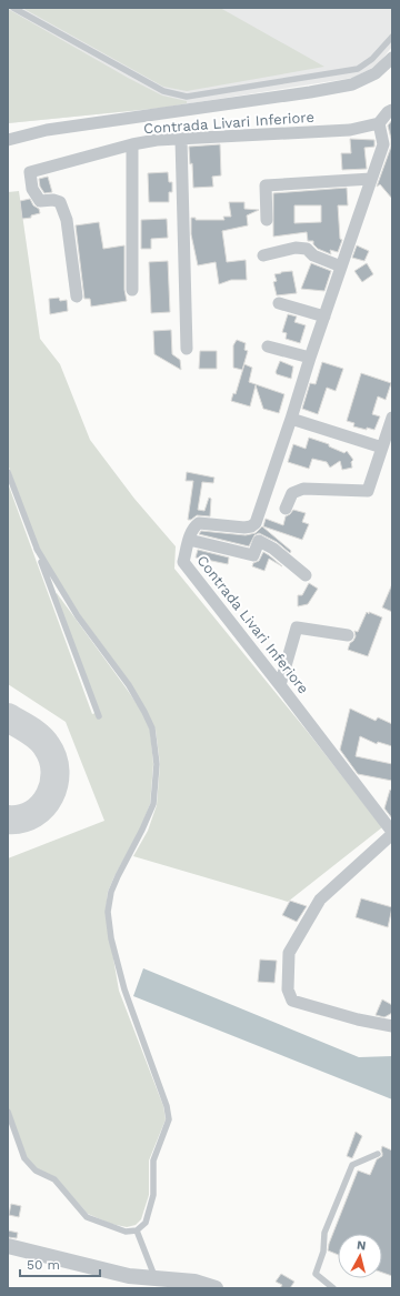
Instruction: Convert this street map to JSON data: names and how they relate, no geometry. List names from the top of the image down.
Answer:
{
  "streets": {
    "street": ["Contrada Livari Inferiore"]
  },
  "scale_bar": "50 m",
  "north": "top"
}
